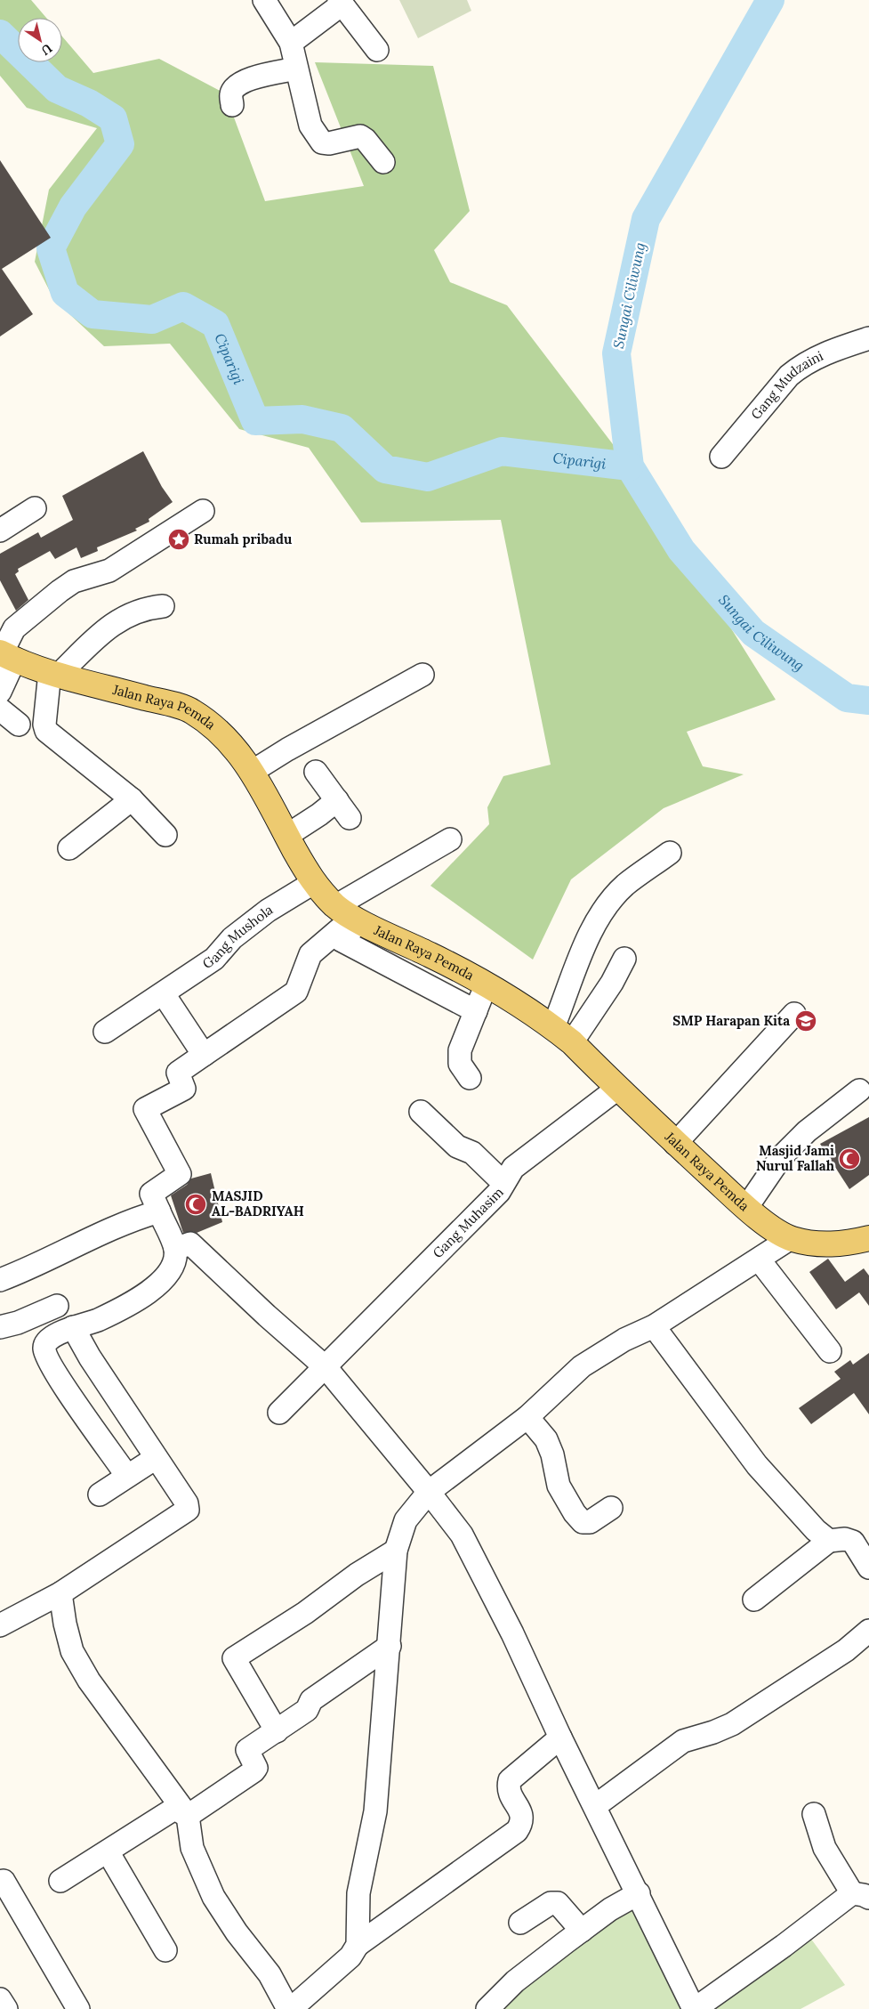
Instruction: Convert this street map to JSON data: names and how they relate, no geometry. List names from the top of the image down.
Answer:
{
  "streets": {
    "main road": ["Jalan Raya Pemda"],
    "street": ["Gang Mudzaini", "Gang Mushola", "Gang Muhasim"]
  },
  "crossings": [
    ["Jalan Raya Pemda", "Gang Mushola"],
    ["Jalan Raya Pemda", "Gang Muhasim"]
  ],
  "water": ["Sungai Ciliwung", "Ciparigi"],
  "places": {
    "place": ["Rumah pribadu"],
    "school or university": ["SMP Harapan Kita"],
    "mosque": ["Masjid Jami Nurul Fallah", "MASJID AL-BADRIYAH"]
  },
  "north": "bottom right"
}
